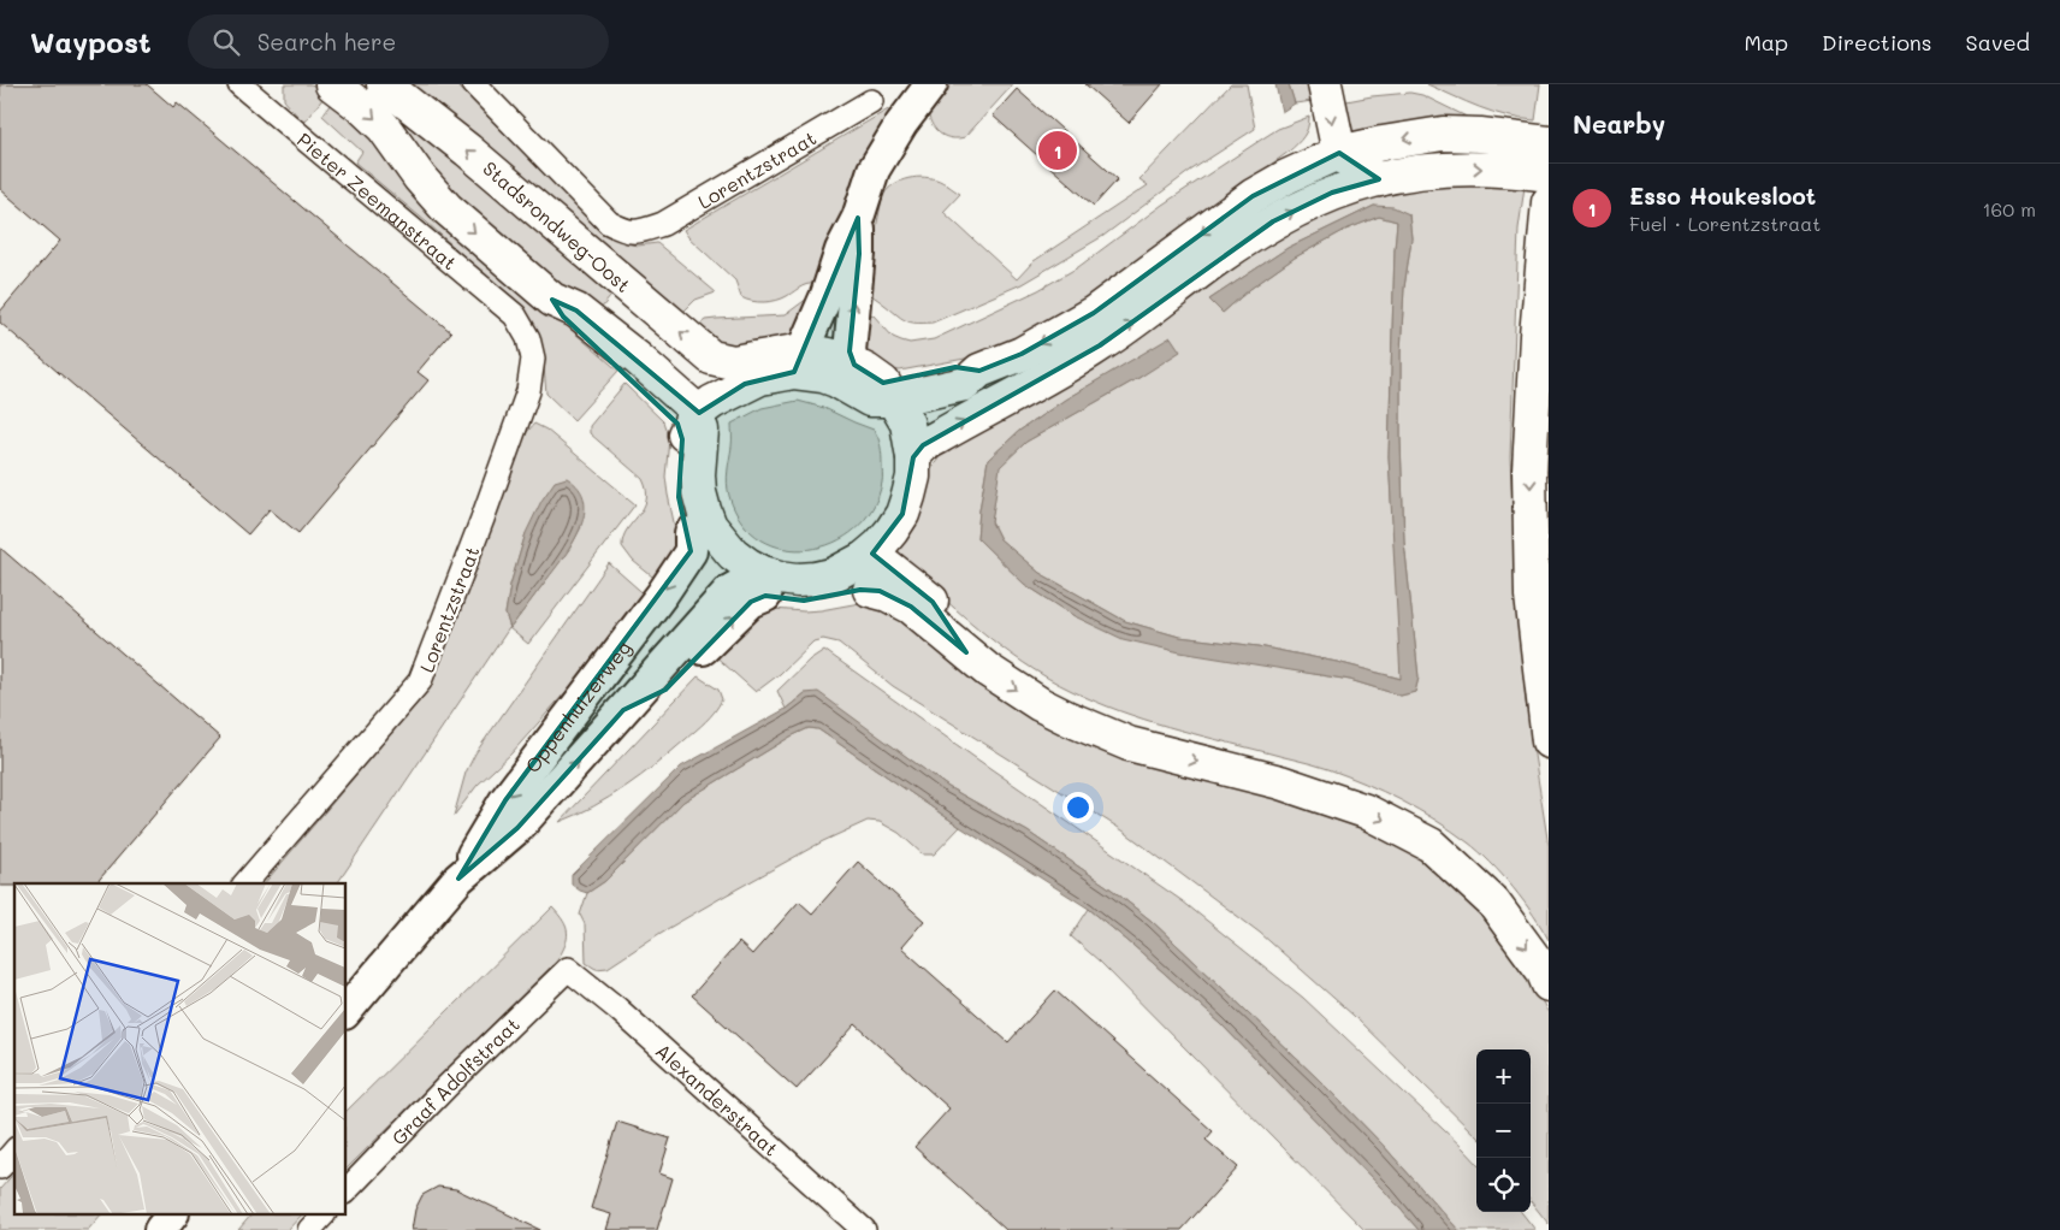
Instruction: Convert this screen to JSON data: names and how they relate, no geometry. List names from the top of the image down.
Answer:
{
  "streets": {
    "main road": ["Stadsrondweg-Oost", "Oppenhuizerweg"],
    "street": [
      "Lorentzstraat",
      "Pieter Zeemanstraat",
      "Graaf Adolfstraat",
      "Alexanderstraat"
    ]
  },
  "crossings": [
    ["Lorentzstraat", "Pieter Zeemanstraat"],
    ["Graaf Adolfstraat", "Alexanderstraat"]
  ],
  "page": {
    "header": "Waypost",
    "search": "Search here",
    "nav": ["Map", "Directions", "Saved"],
    "heading": "Nearby",
    "pins": "1",
    "list": [
      {
        "mark": "1",
        "name": "Esso Houkesloot",
        "note": "Fuel · Lorentzstraat",
        "value": "160 m"
      }
    ],
    "map_buttons": ["+", "−"]
  }
}
